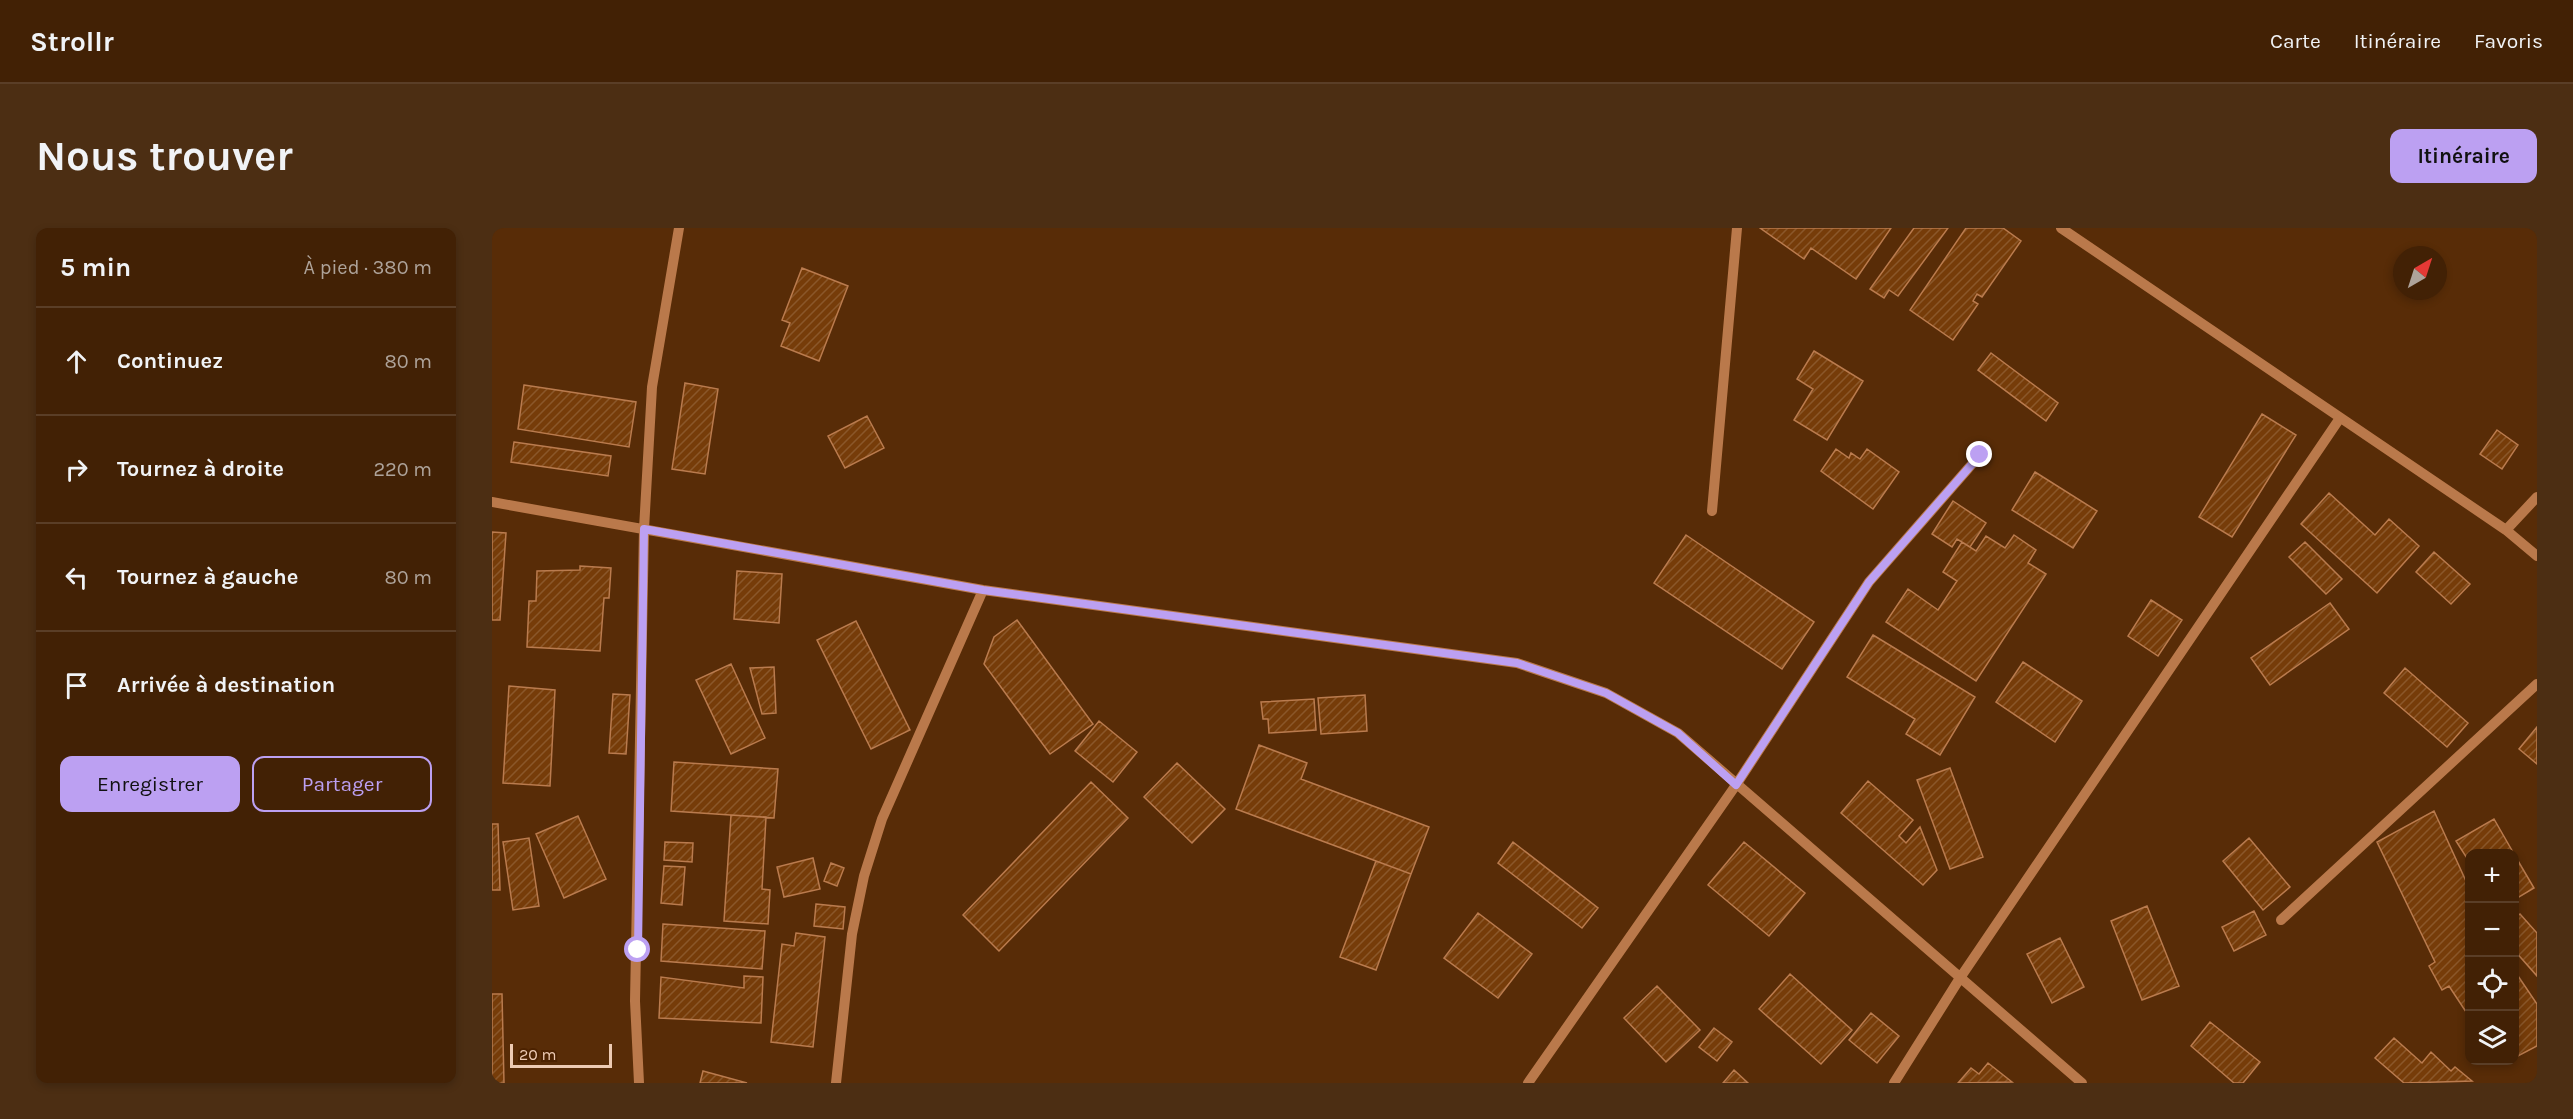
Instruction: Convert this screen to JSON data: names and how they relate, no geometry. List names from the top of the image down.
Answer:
{
  "scale_bar": "20 m",
  "north": "top right",
  "page": {
    "header": "Strollr",
    "nav": ["Carte", "Itinéraire", "Favoris"],
    "buttons": [
      "Itinéraire",
      ["Enregistrer", "Partager"]
    ],
    "title": "Nous trouver",
    "heading": ["5 min", "À pied · 380 m"],
    "list": [
      ["Continuez", "80 m"],
      ["Tournez à droite", "220 m"],
      ["Tournez à gauche", "80 m"],
      "Arrivée à destination"
    ],
    "map_buttons": ["+", "−"],
    "scale": "20 m"
  }
}
